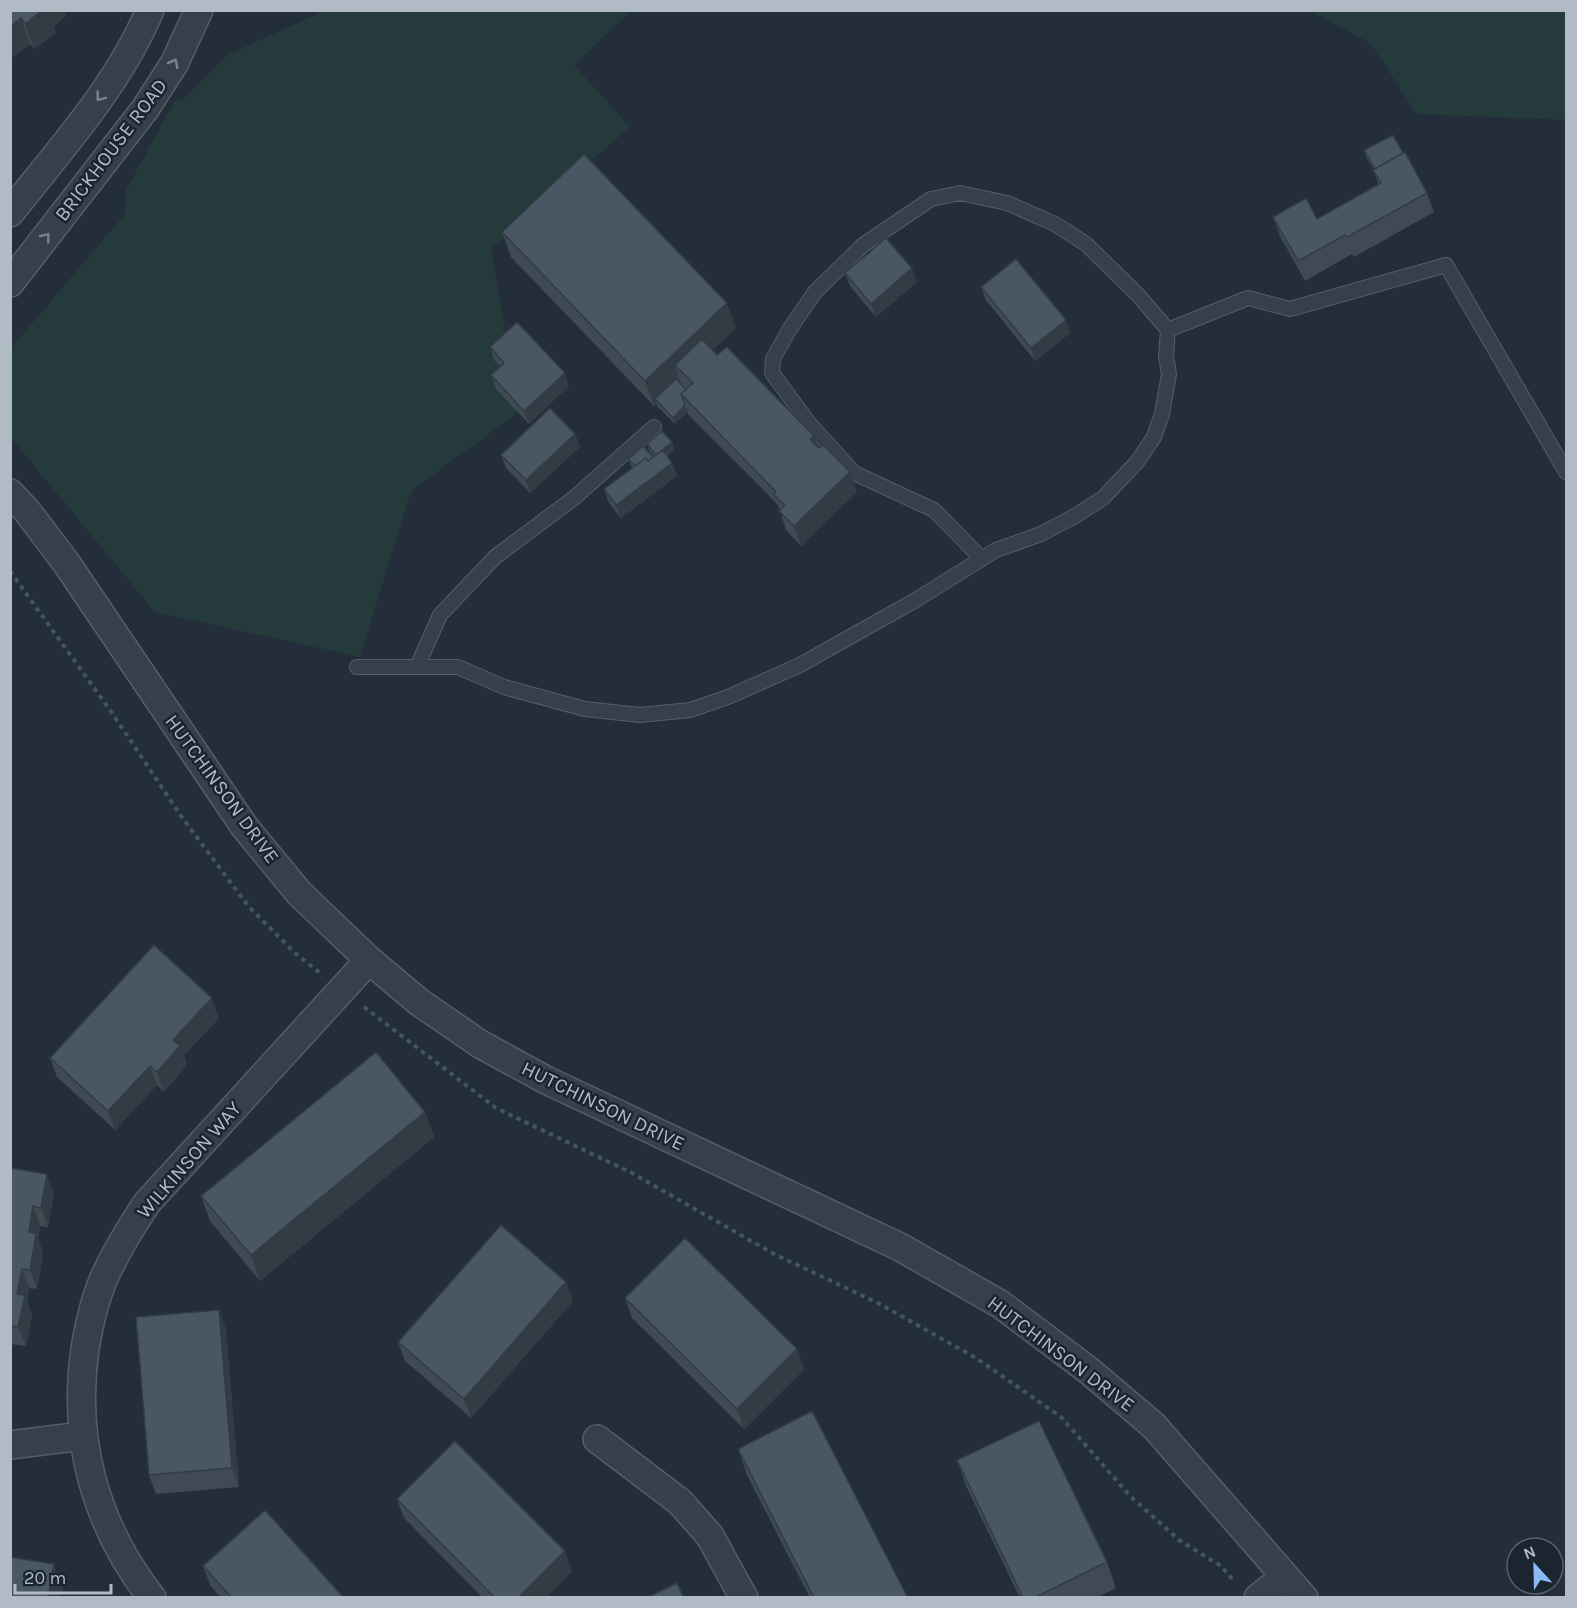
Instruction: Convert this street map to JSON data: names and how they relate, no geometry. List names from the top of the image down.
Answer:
{
  "streets": {
    "street": ["BRICKHOUSE ROAD", "HUTCHINSON DRIVE", "WILKINSON WAY"]
  },
  "crossings": [
    ["HUTCHINSON DRIVE", "WILKINSON WAY"]
  ],
  "scale_bar": "20 m",
  "north": "top"
}
